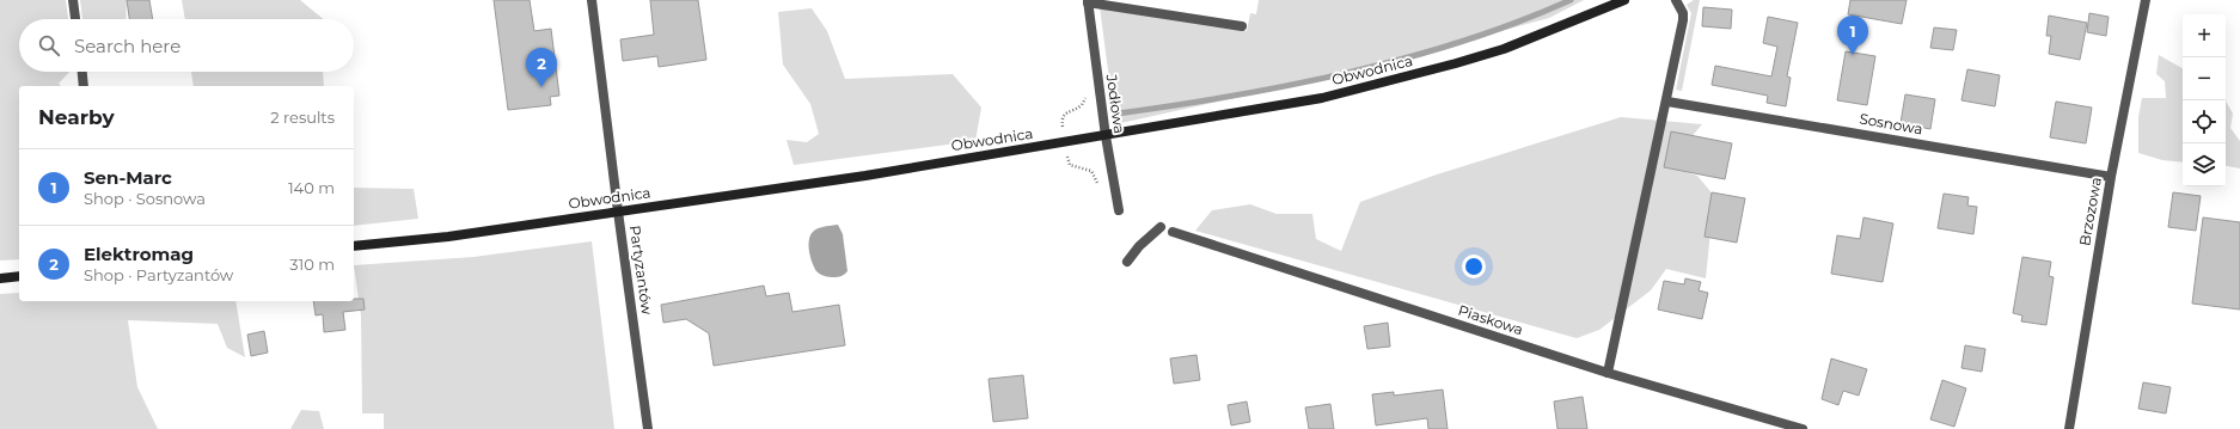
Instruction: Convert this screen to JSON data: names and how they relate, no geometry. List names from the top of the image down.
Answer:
{
  "streets": {
    "main road": ["Obwodnica"],
    "street": [
      "Jodłowa",
      "Sosnowa",
      "Brzozowa",
      "Partyzantów",
      "Piaskowa"
    ]
  },
  "crossings": [
    ["Obwodnica", "Jodłowa"],
    ["Obwodnica", "Partyzantów"],
    ["Sosnowa", "Brzozowa"]
  ],
  "page": {
    "map_buttons": ["+", "−"],
    "pins": ["1", "2"],
    "search": "Search here",
    "heading": ["Nearby", "2 results"],
    "list": [
      {
        "mark": "1",
        "name": "Sen-Marc",
        "note": "Shop · Sosnowa",
        "value": "140 m"
      },
      {
        "mark": "2",
        "name": "Elektromag",
        "note": "Shop · Partyzantów",
        "value": "310 m"
      }
    ]
  }
}
